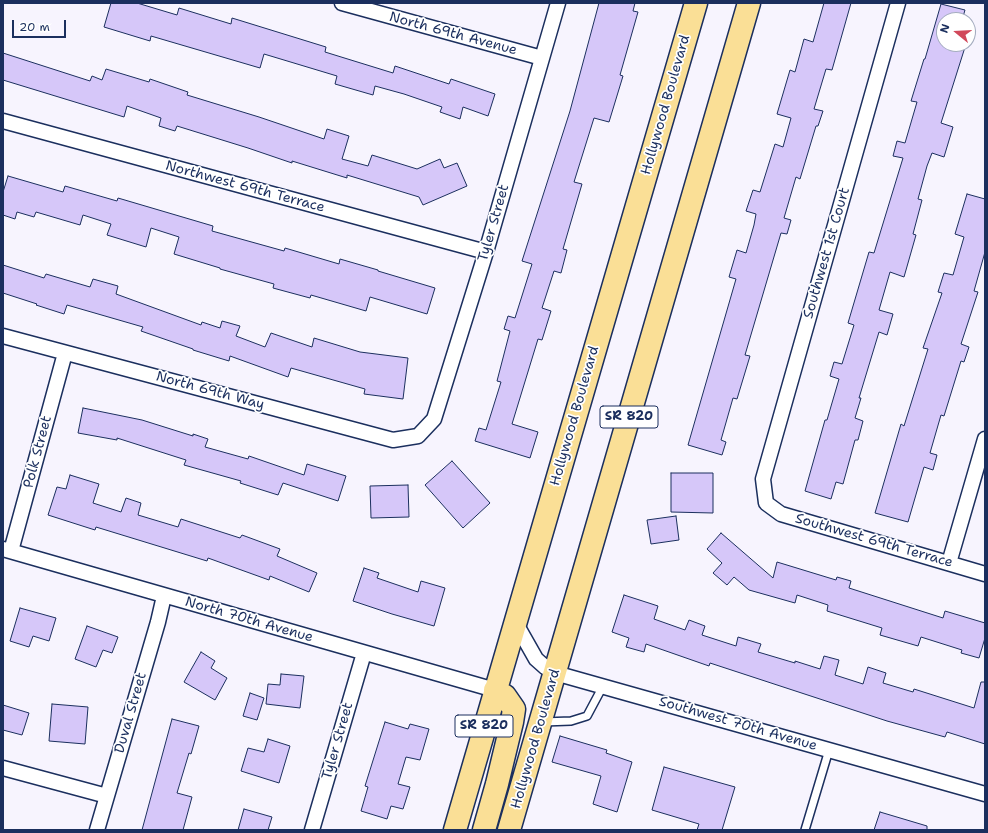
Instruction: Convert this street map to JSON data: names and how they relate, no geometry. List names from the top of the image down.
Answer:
{
  "streets": {
    "highway": ["Hollywood Boulevard", "SR 820"],
    "street": [
      "North 69th Avenue",
      "Northwest 69th Terrace",
      "Tyler Street",
      "Southwest 1st Court",
      "North 69th Way",
      "Polk Street",
      "Southwest 69th Terrace",
      "North 70th Avenue",
      "Duval Street",
      "Southwest 70th Avenue"
    ]
  },
  "crossings": [
    ["North 69th Avenue", "Tyler Street"],
    ["Hollywood Boulevard", "North 70th Avenue"],
    ["Hollywood Boulevard", "Southwest 70th Avenue"],
    ["Northwest 69th Terrace", "Tyler Street"],
    ["Tyler Street", "North 69th Way"],
    ["Tyler Street", "North 70th Avenue"],
    ["Southwest 1st Court", "Southwest 69th Terrace"],
    ["North 69th Way", "Polk Street"],
    ["Polk Street", "North 70th Avenue"],
    ["North 70th Avenue", "Duval Street"]
  ],
  "scale_bar": "20 m",
  "north": "left"
}
